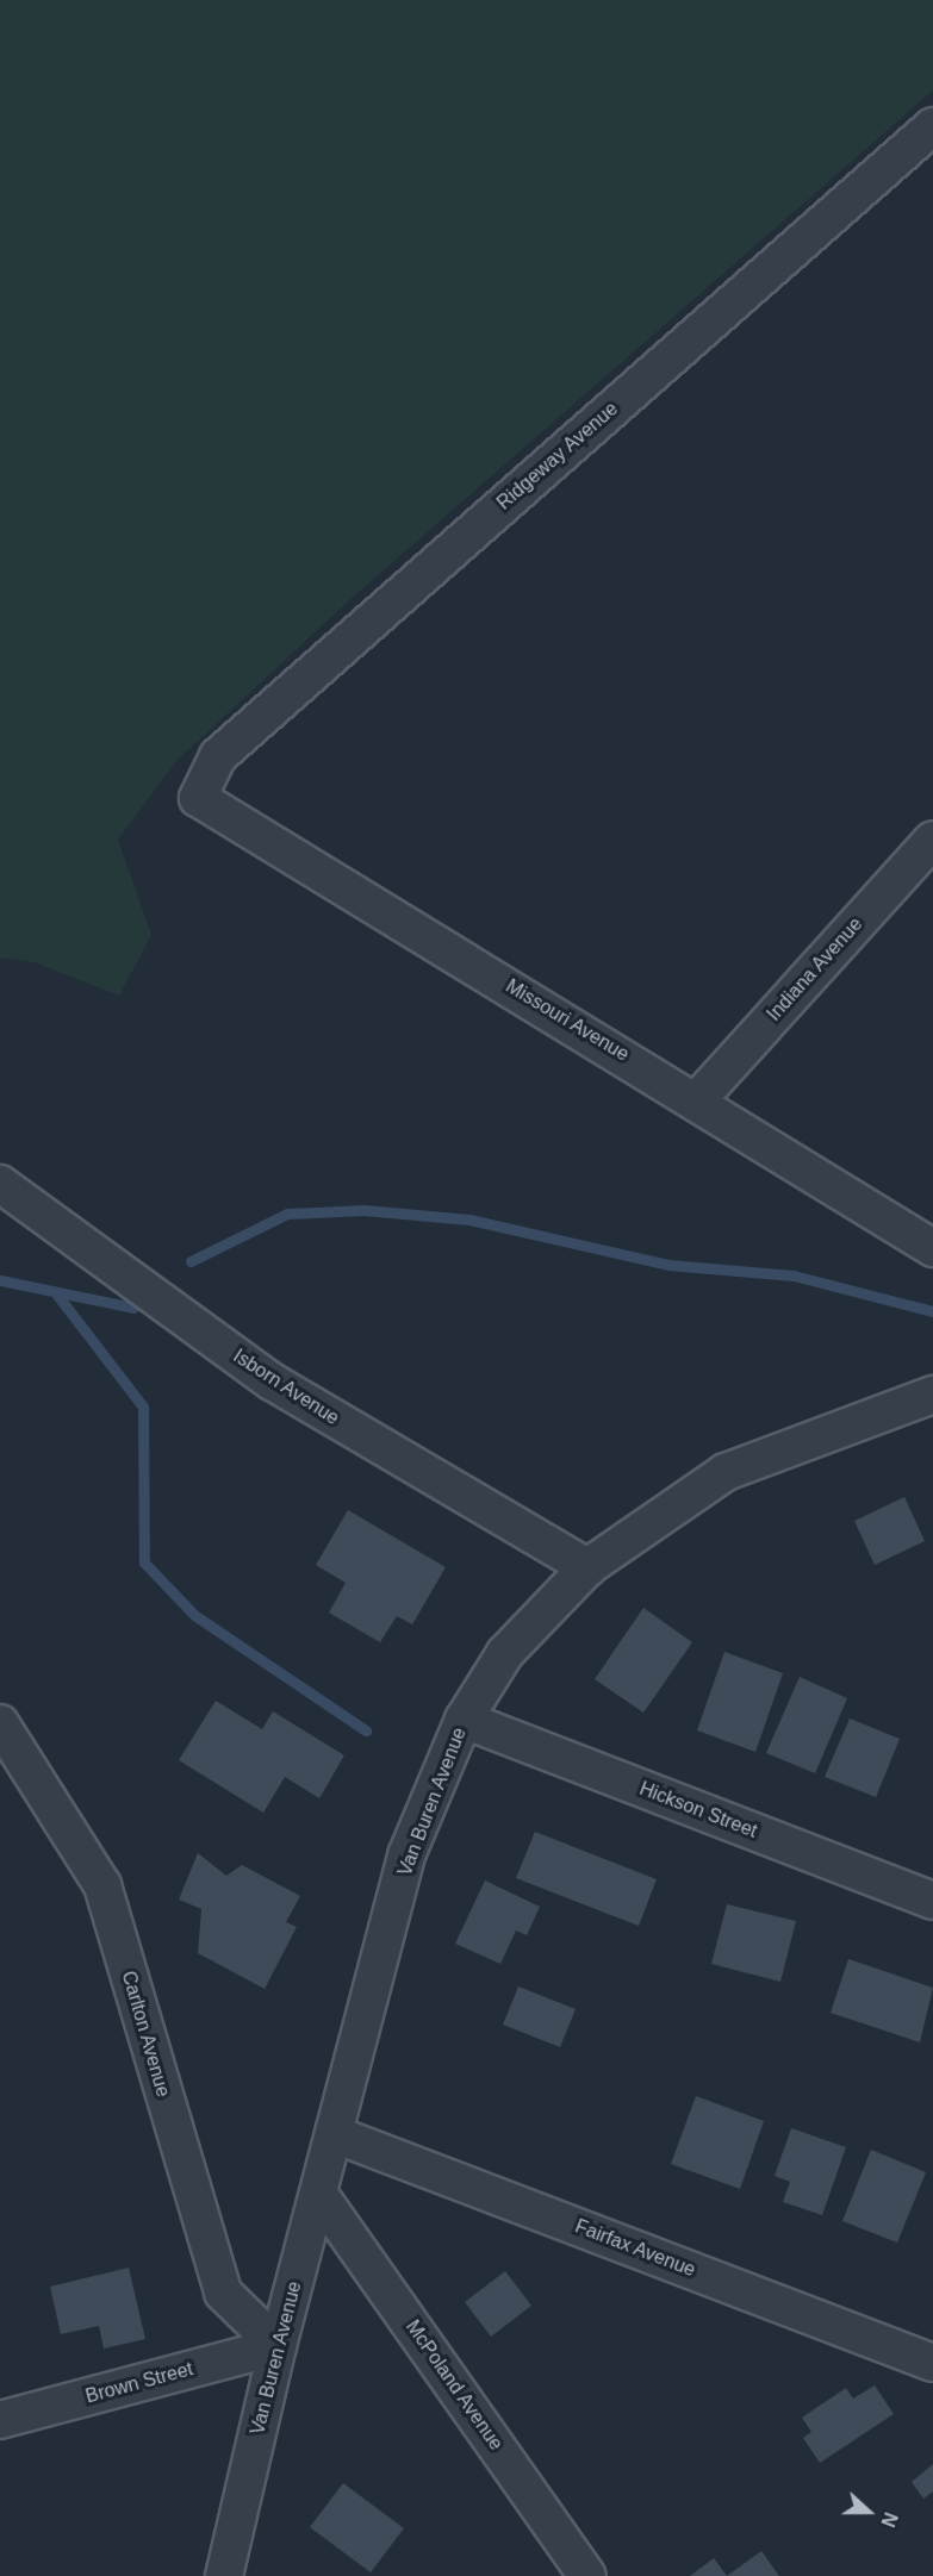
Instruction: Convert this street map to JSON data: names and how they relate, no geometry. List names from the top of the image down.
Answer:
{
  "streets": {
    "street": [
      "Ridgeway Avenue",
      "Indiana Avenue",
      "Missouri Avenue",
      "Isborn Avenue",
      "Van Buren Avenue",
      "Hickson Street",
      "Carlton Avenue",
      "Fairfax Avenue",
      "Brown Street",
      "McPoland Avenue"
    ]
  },
  "crossings": [
    ["Ridgeway Avenue", "Missouri Avenue"],
    ["Indiana Avenue", "Missouri Avenue"],
    ["Isborn Avenue", "Van Buren Avenue"],
    ["Van Buren Avenue", "Hickson Street"],
    ["Van Buren Avenue", "Carlton Avenue"],
    ["Van Buren Avenue", "Fairfax Avenue"],
    ["Van Buren Avenue", "Brown Street"],
    ["Van Buren Avenue", "McPoland Avenue"],
    ["Carlton Avenue", "Brown Street"]
  ],
  "north": "right"
}
